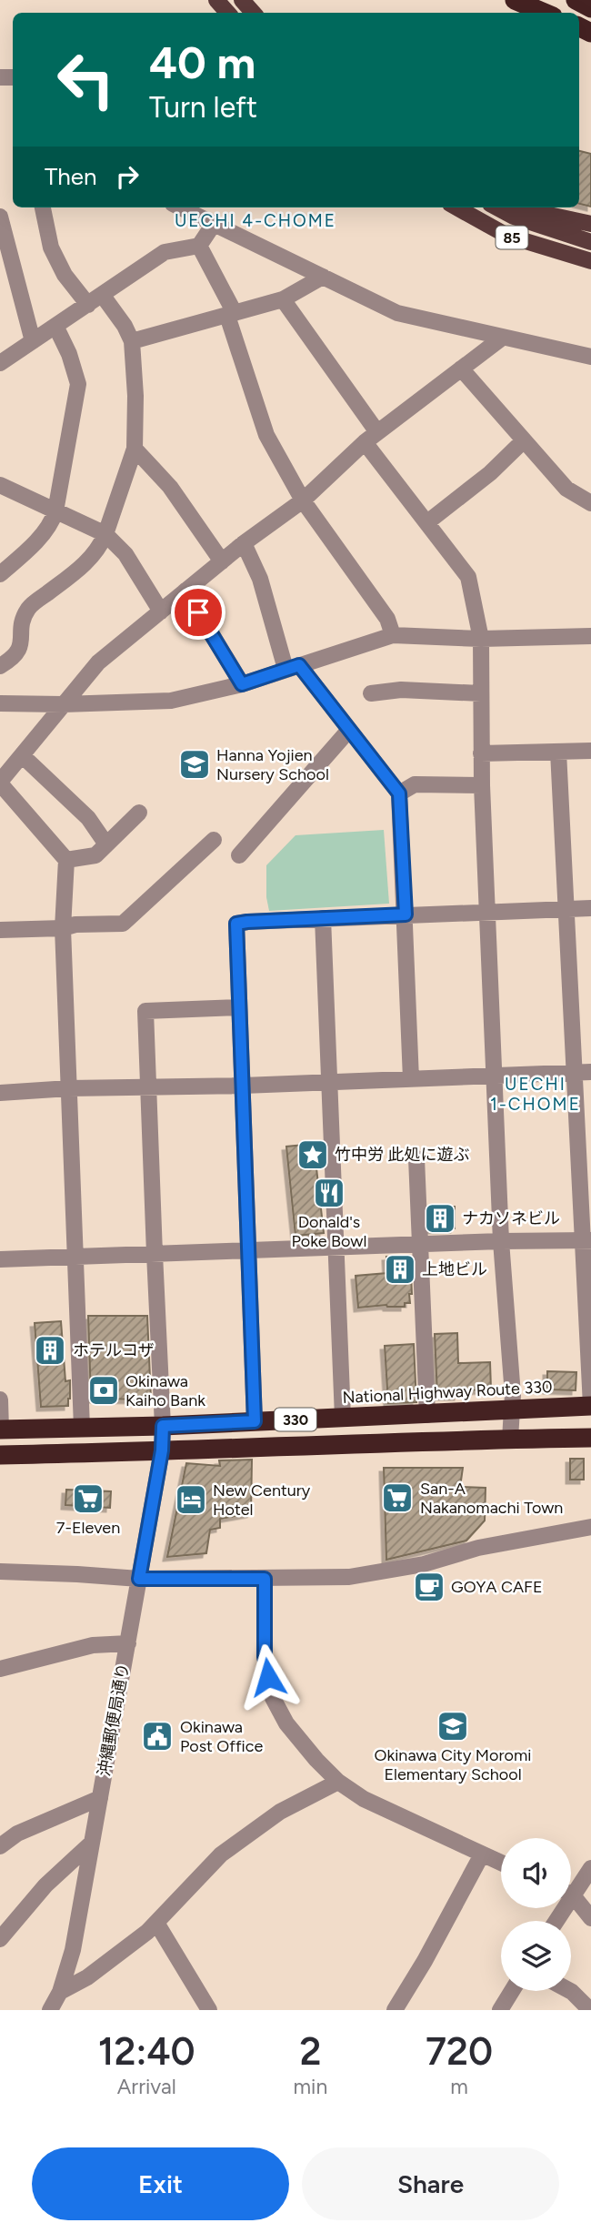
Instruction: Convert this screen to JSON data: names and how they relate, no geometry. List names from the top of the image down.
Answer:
{
  "streets": {
    "highway": ["National Highway Route 330", "330"],
    "main road": ["85"],
    "street": ["沖縄郵便局通り"]
  },
  "crossings": [
    ["National Highway Route 330", "沖縄郵便局通り"],
    ["330", "沖縄郵便局通り"]
  ],
  "districts": ["UECHI 4-CHOME", "UECHI 1-CHOME"],
  "places": {
    "school or university": ["Hanna Yojien Nursery School", "Okinawa City Moromi Elementary School"],
    "place": ["竹中労 此処に遊ぶ"],
    "restaurant": ["Donald's Poke Bowl"],
    "building": ["ナカソネビル", "上地ビル", "ホテルコザ"],
    "bank": ["Okinawa Kaiho Bank"],
    "supermarket": ["San-A Nakanomachi Town", "7-Eleven"],
    "hotel": ["New Century Hotel"],
    "cafe": ["GOYA CAFE"],
    "public building": ["Okinawa Post Office"]
  },
  "page": {
    "turn": ["40 m", "Turn left"],
    "then": "Then",
    "eta": [
      "12:40",
      "Arrival",
      "2",
      "min",
      "720",
      "m"
    ],
    "buttons": ["Exit", "Share"]
  }
}
